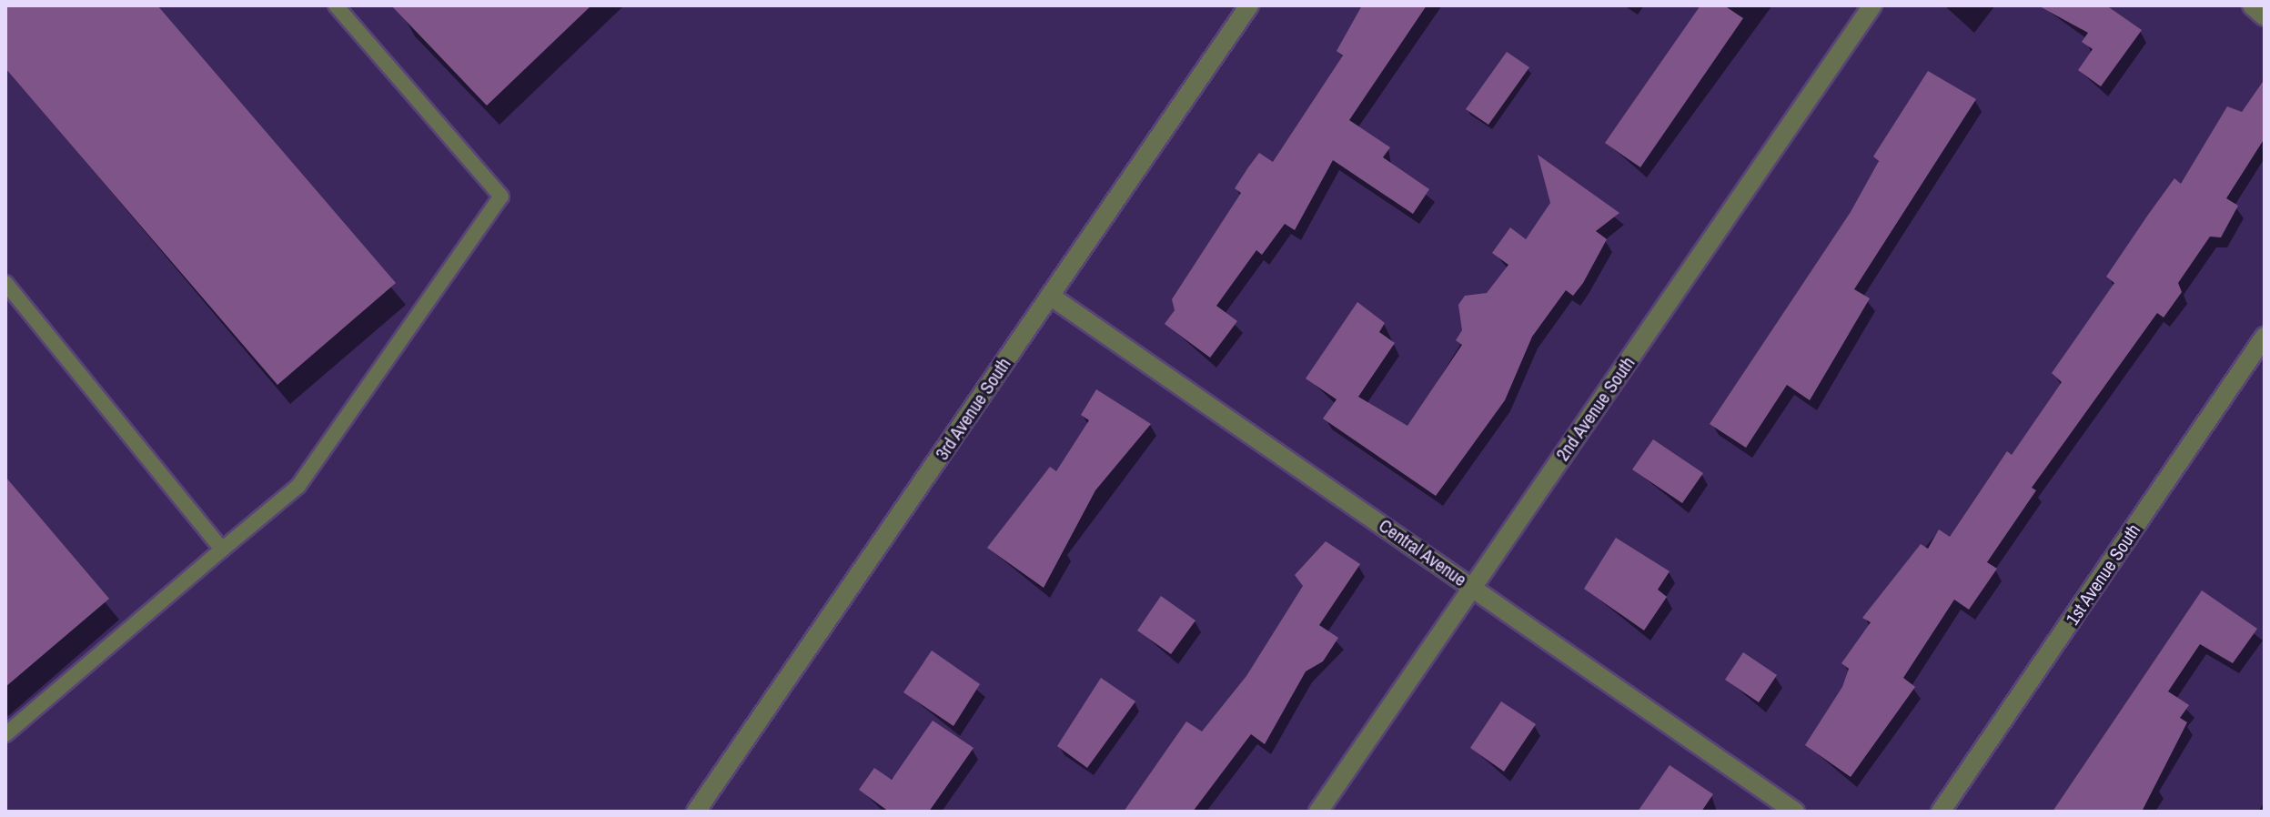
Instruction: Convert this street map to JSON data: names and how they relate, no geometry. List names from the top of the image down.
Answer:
{
  "streets": {
    "street": [
      "3rd Avenue South",
      "2nd Avenue South",
      "Central Avenue",
      "1st Avenue South"
    ]
  },
  "crossings": [
    ["3rd Avenue South", "Central Avenue"],
    ["2nd Avenue South", "Central Avenue"]
  ]
}
